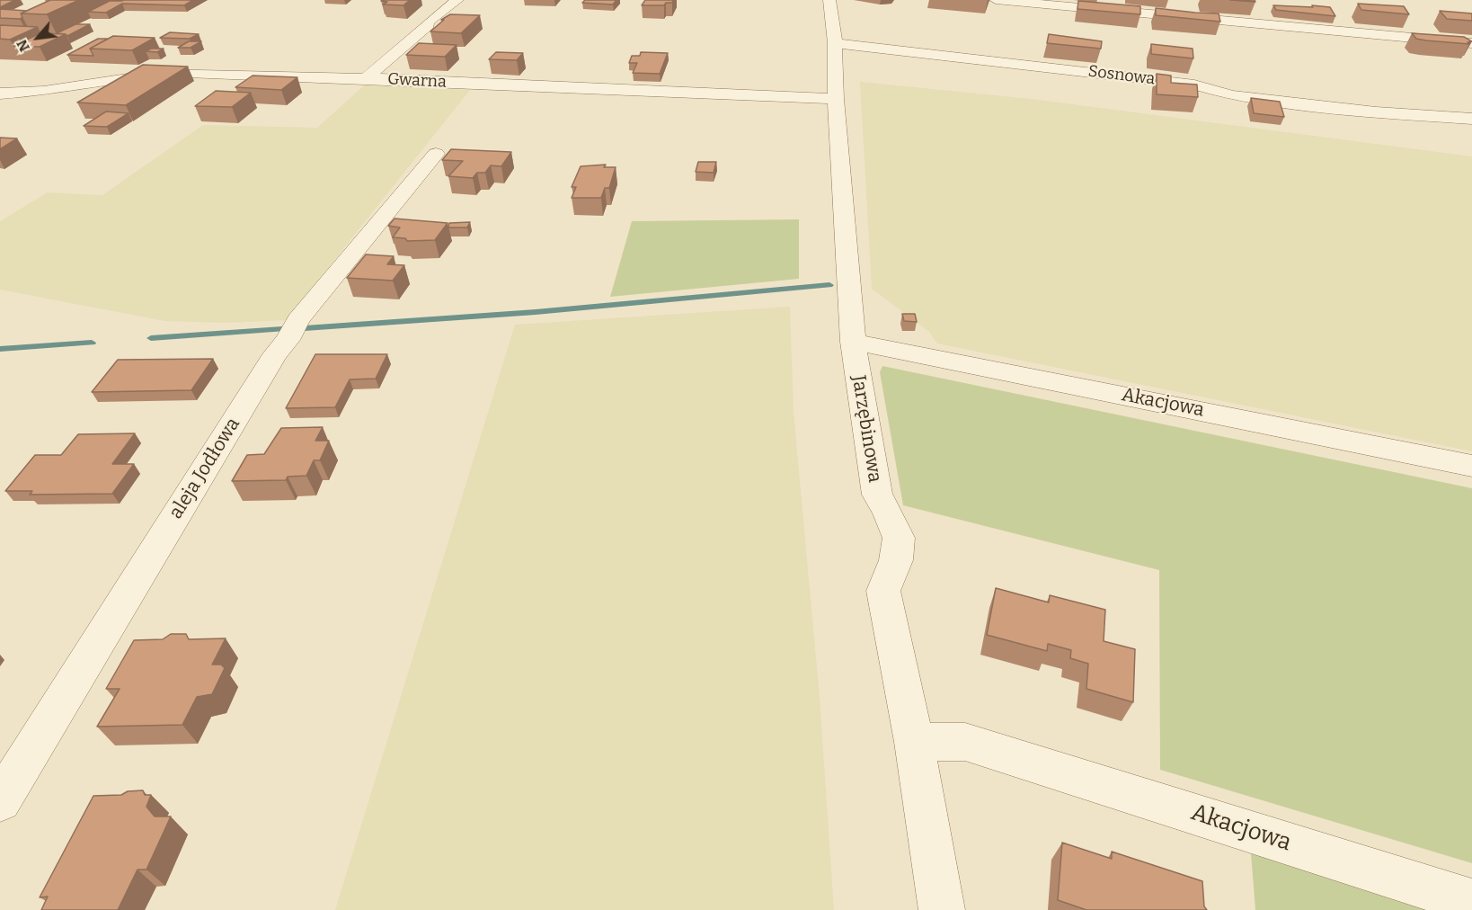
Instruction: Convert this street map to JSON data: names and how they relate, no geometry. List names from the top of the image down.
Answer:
{
  "streets": {
    "street": [
      "Sosnowa",
      "Gwarna",
      "Akacjowa",
      "Jarzębinowa",
      "aleja Jodłowa"
    ]
  },
  "crossings": [
    ["Sosnowa", "Jarzębinowa"],
    ["Gwarna", "Jarzębinowa"],
    ["Akacjowa", "Jarzębinowa"]
  ],
  "north": "bottom left"
}
